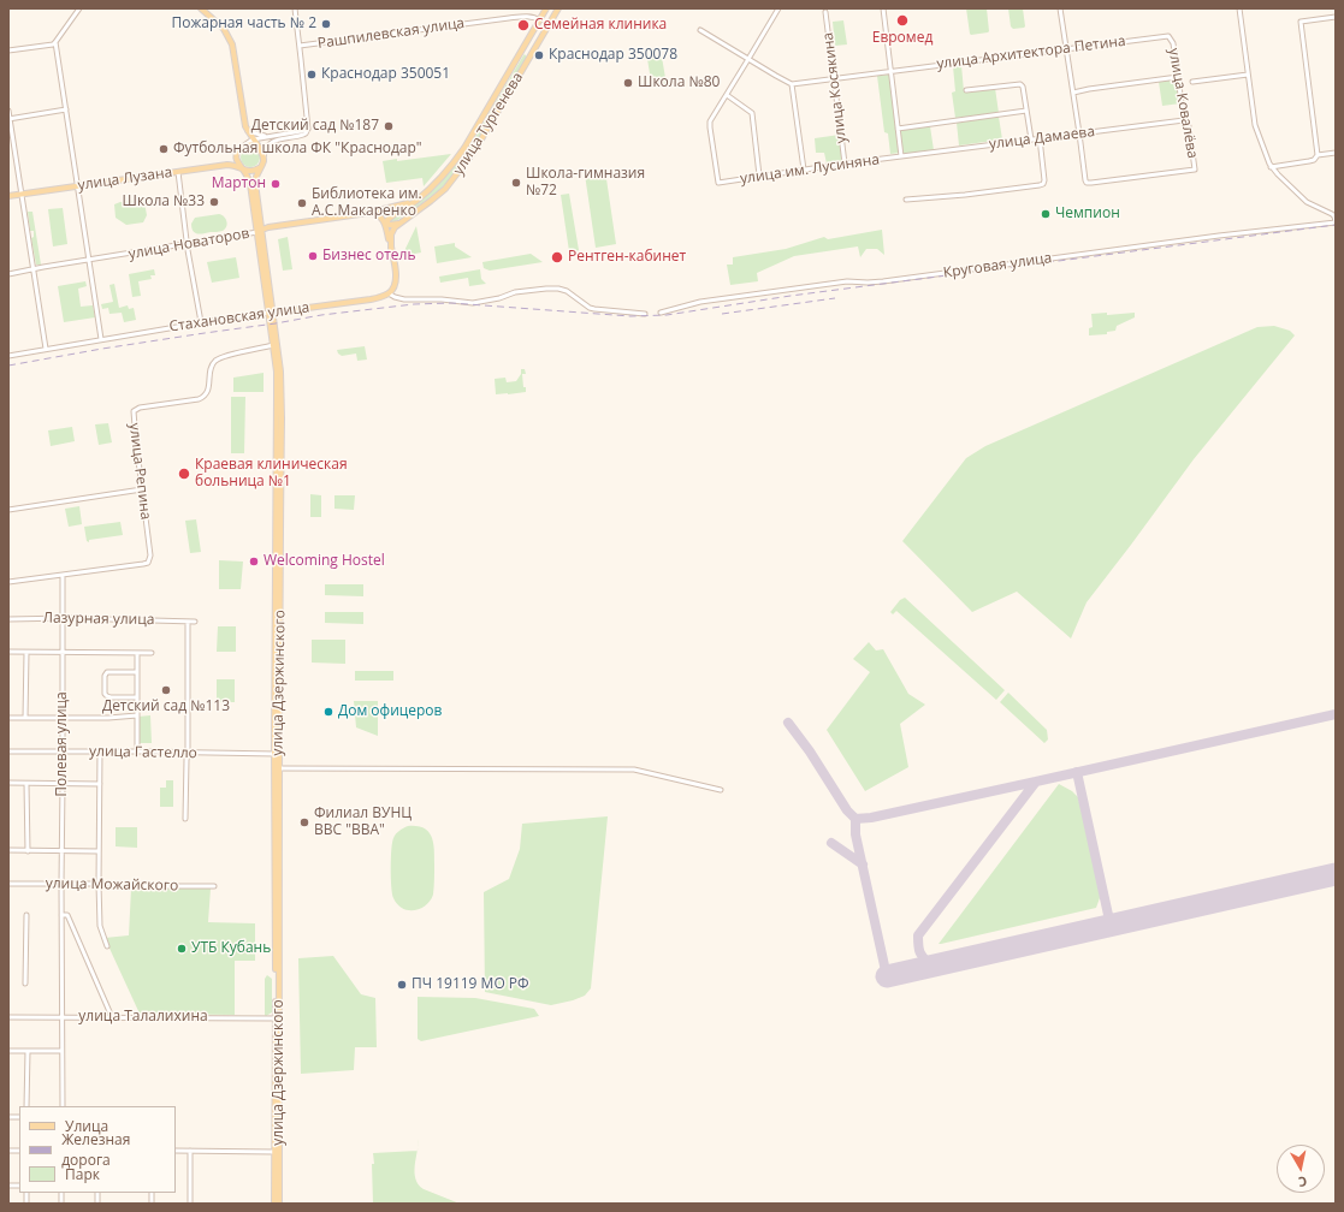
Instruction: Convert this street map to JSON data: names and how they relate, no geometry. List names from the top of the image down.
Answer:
{
  "streets": {
    "main road": [
      "улица Тургенева",
      "улица Лузана",
      "улица Новаторов",
      "Стахановская улица",
      "улица Дзержинского"
    ],
    "street": [
      "Рашпилевская улица",
      "улица Архитектора Петина",
      "улица Косякина",
      "улица Ковалёва",
      "улица Дамаева",
      "улица им. Лусиняна",
      "Круговая улица",
      "улица Репина",
      "Лазурная улица",
      "Полевая улица",
      "улица Гастелло",
      "улица Можайского",
      "улица Талалихина"
    ]
  },
  "crossings": [
    ["Рашпилевская улица", "улица Тургенева"],
    ["улица Архитектора Петина", "улица Косякина"],
    ["улица Архитектора Петина", "улица Ковалёва"],
    ["улица Косякина", "улица им. Лусиняна"],
    ["улица Ковалёва", "улица Дамаева"],
    ["улица Тургенева", "улица Новаторов"],
    ["улица Дамаева", "улица им. Лусиняна"],
    ["улица Лузана", "улица Дзержинского"],
    ["улица Новаторов", "улица Дзержинского"],
    ["Стахановская улица", "улица Дзержинского"],
    ["улица Репина", "улица Дзержинского"],
    ["улица Репина", "Полевая улица"],
    ["Лазурная улица", "Полевая улица"],
    ["улица Дзержинского", "улица Гастелло"],
    ["улица Дзержинского", "улица Талалихина"],
    ["Полевая улица", "улица Гастелло"],
    ["Полевая улица", "улица Можайского"],
    ["Полевая улица", "улица Талалихина"]
  ],
  "places": [
    "Евромед",
    "Пожарная часть № 2",
    "Семейная клиника",
    "Краснодар 350078",
    "Краснодар 350051",
    "Школа №80",
    "Детский сад №187",
    "Футбольная школа ФК \"Краснодар\"",
    "Школа-гимназия №72",
    "Мартон",
    "Школа №33",
    "Библиотека им. А.С.Макаренко",
    "Чемпион",
    "Бизнес отель",
    "Рентген-кабинет",
    "Краевая клиническая больница №1",
    "Welcoming Hostel",
    "Детский сад №113",
    "Дом офицеров",
    "Филиал ВУНЦ ВВС \"ВВА\"",
    "УТБ Кубань",
    "ПЧ 19119 МО РФ"
  ],
  "legend": ["Улица", "Железная дорога", "Парк"],
  "north": "bottom"
}
